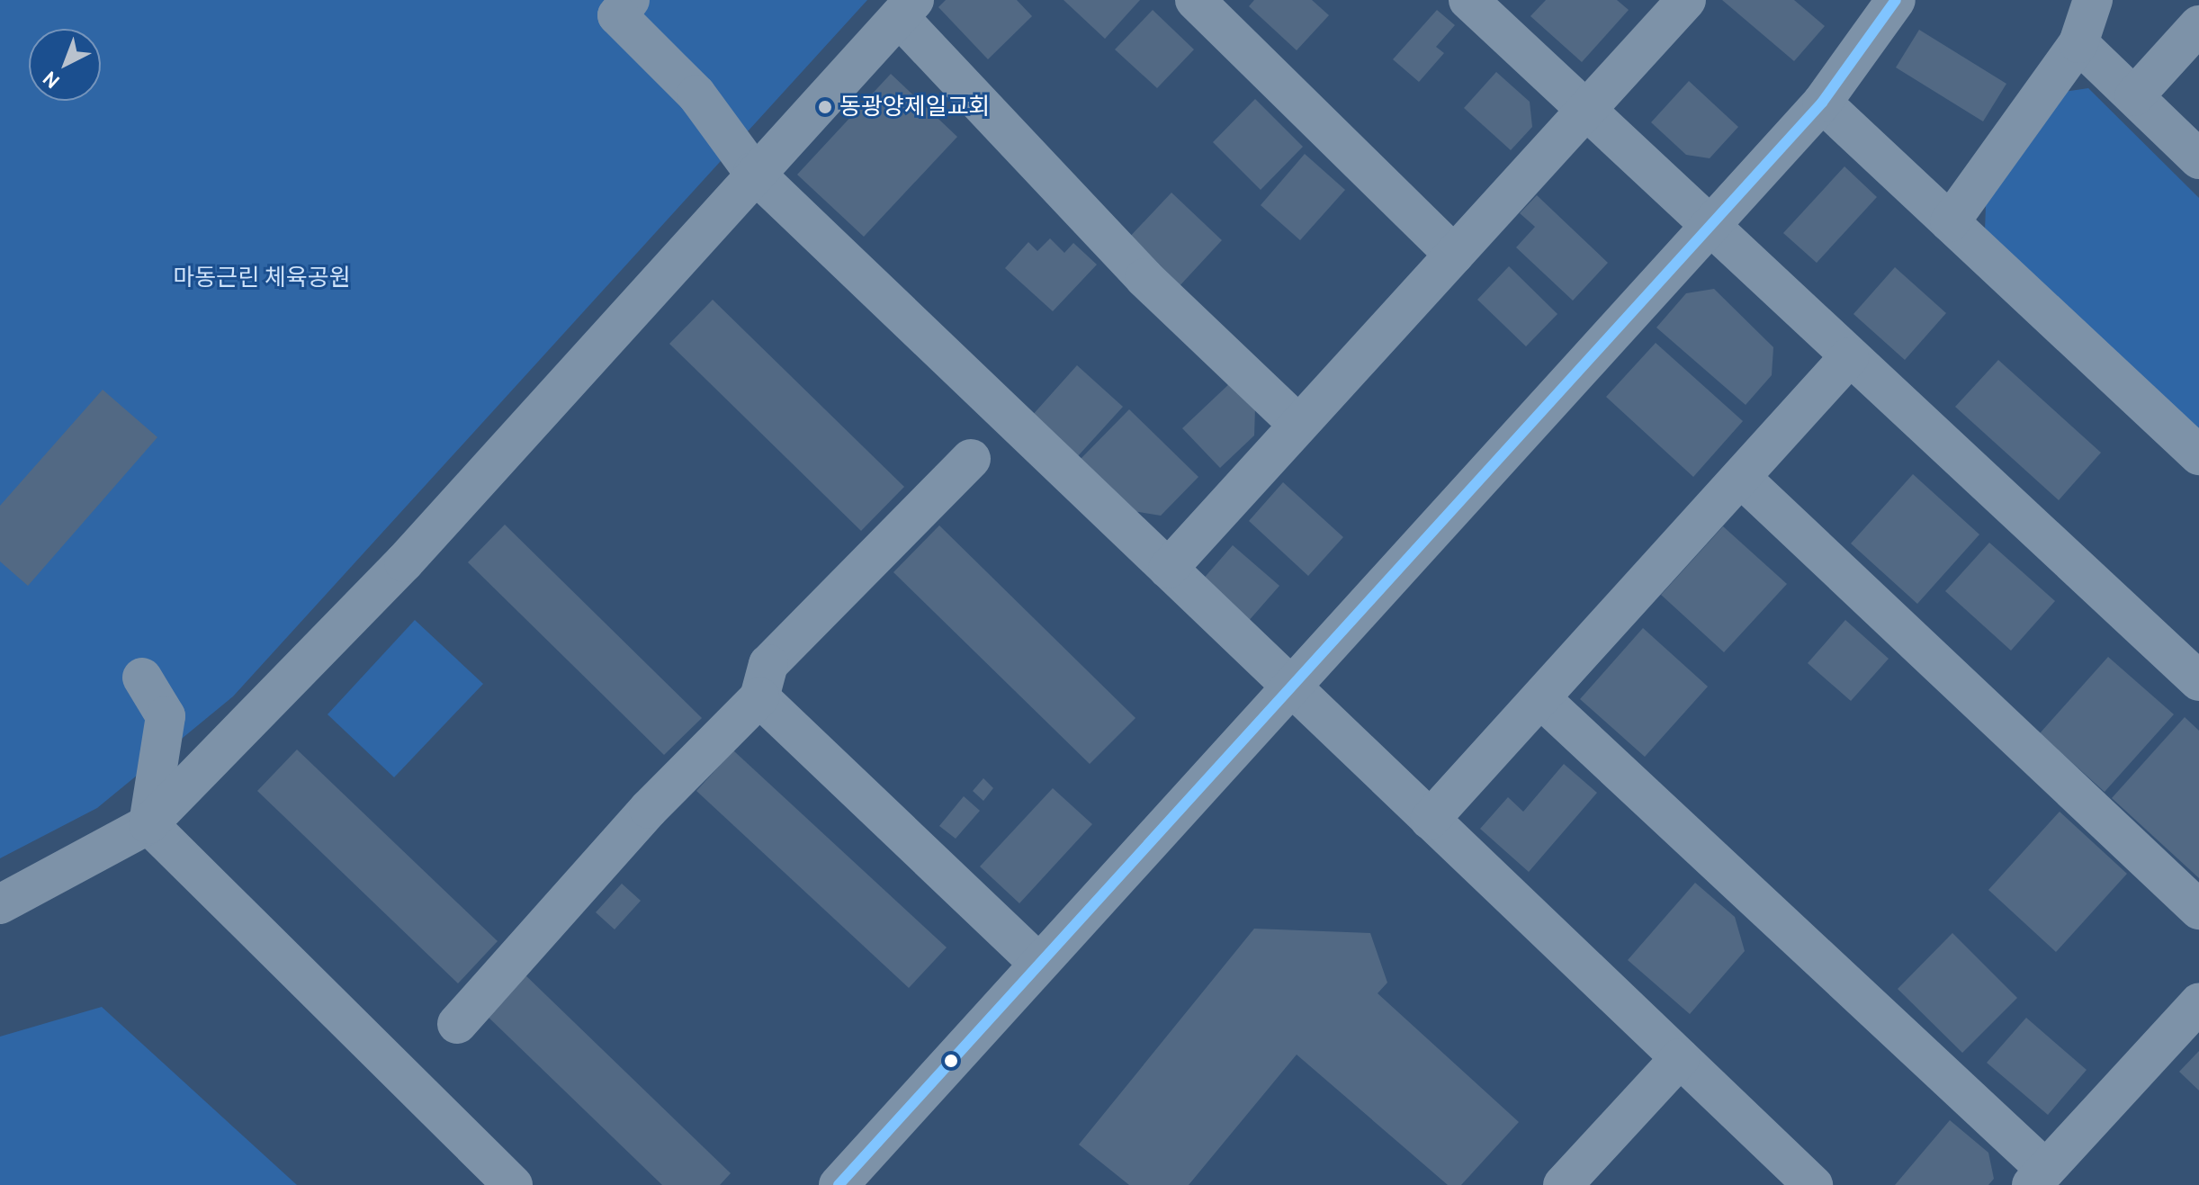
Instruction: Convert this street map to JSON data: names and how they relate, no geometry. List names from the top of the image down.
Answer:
{
  "parks": ["마동근린 체육공원"],
  "places": ["동광양제일교회"],
  "north": "bottom left"
}
